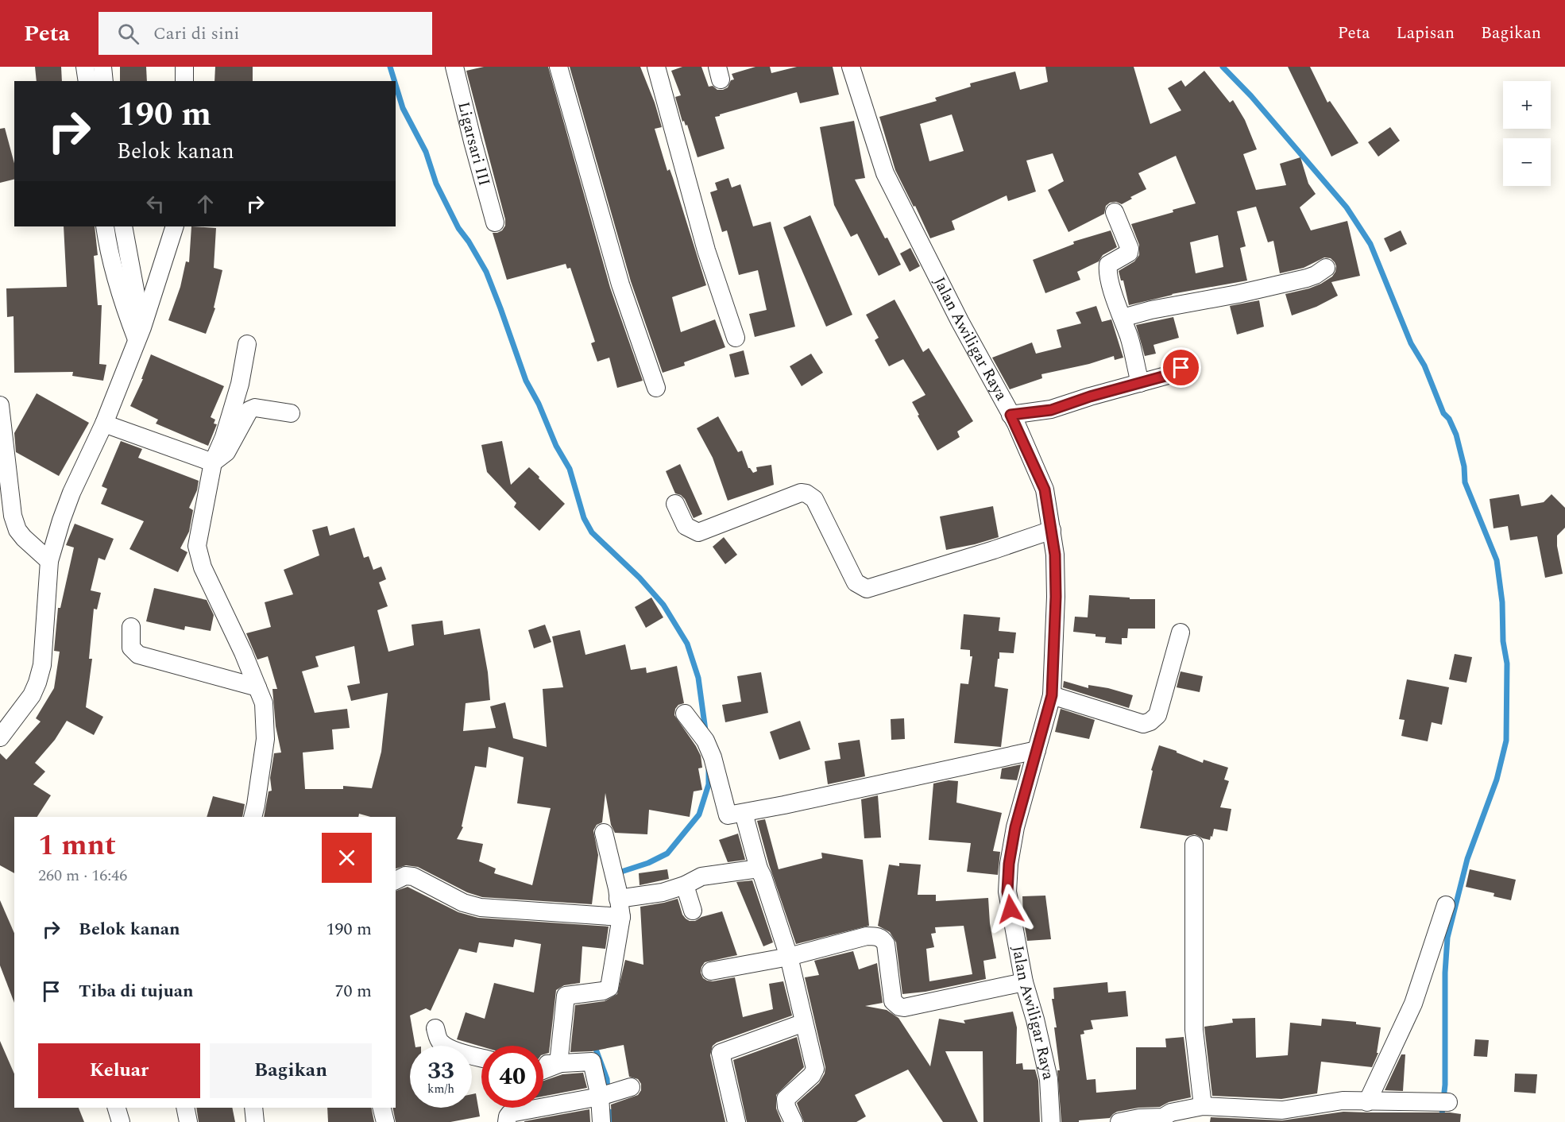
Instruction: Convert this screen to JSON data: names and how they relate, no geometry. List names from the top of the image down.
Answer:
{
  "streets": {
    "street": ["Ligarsari III", "Jalan Awiligar Raya"]
  },
  "page": {
    "header": "Peta",
    "search": "Cari di sini",
    "nav": ["Peta", "Lapisan", "Bagikan"],
    "map_buttons": ["+", "−"],
    "turn": ["190 m", "Belok kanan"],
    "heading": ["1 mnt", "260 m · 16:46"],
    "list": [
      {
        "name": "Belok kanan",
        "value": "190 m"
      },
      {
        "name": "Tiba di tujuan",
        "value": "70 m"
      }
    ],
    "buttons": ["Keluar", "Bagikan"],
    "speed": "33 km/h",
    "limit": "40"
  }
}
